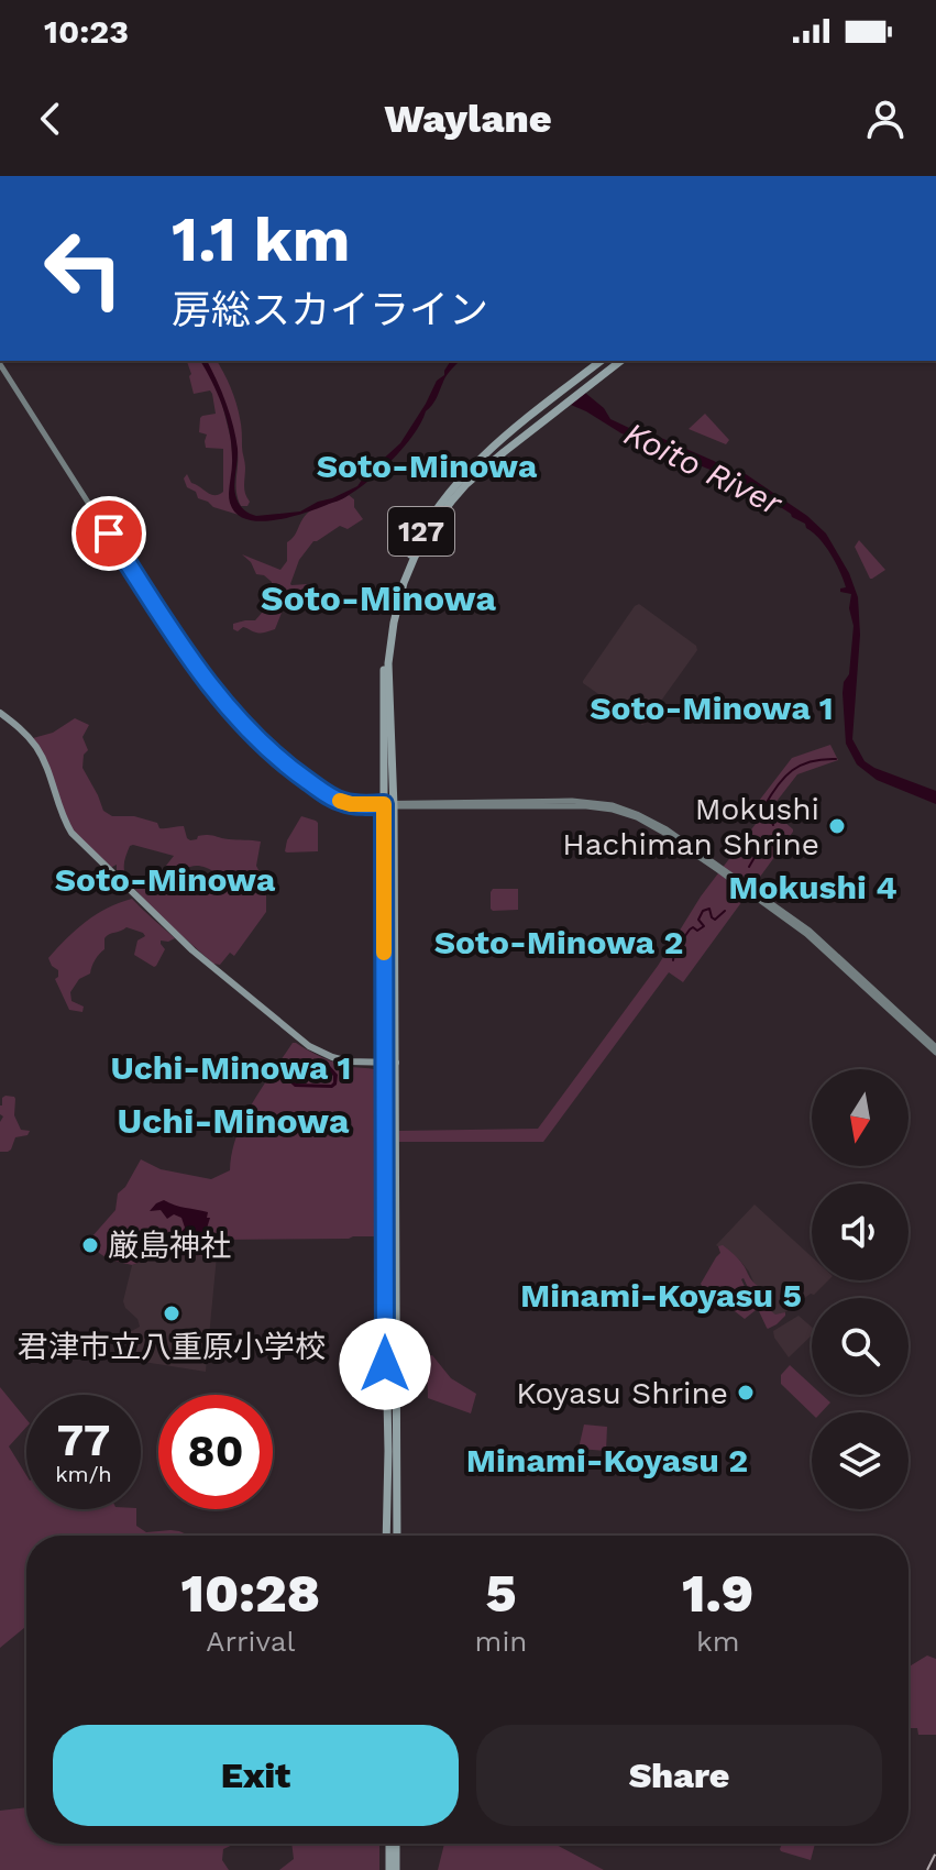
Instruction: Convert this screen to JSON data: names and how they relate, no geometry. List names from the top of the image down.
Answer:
{
  "streets": {
    "highway": ["127"]
  },
  "districts": [
    "Soto-Minowa",
    "Soto-Minowa",
    "Soto-Minowa 1",
    "Soto-Minowa",
    "Mokushi 4",
    "Soto-Minowa 2",
    "Uchi-Minowa 1",
    "Uchi-Minowa",
    "Minami-Koyasu 5",
    "Minami-Koyasu 2"
  ],
  "water": ["Koito River"],
  "places": [
    "Mokushi Hachiman Shrine",
    "厳島神社",
    "君津市立八重原小学校",
    "Koyasu Shrine"
  ],
  "north": "bottom",
  "page": {
    "status": "10:23",
    "header": "Waylane",
    "turn": ["1.1 km", "房総スカイライン"],
    "speed": "77 km/h",
    "limit": "80",
    "eta": [
      "10:28",
      "Arrival",
      "5",
      "min",
      "1.9",
      "km"
    ],
    "buttons": ["Exit", "Share"]
  }
}
